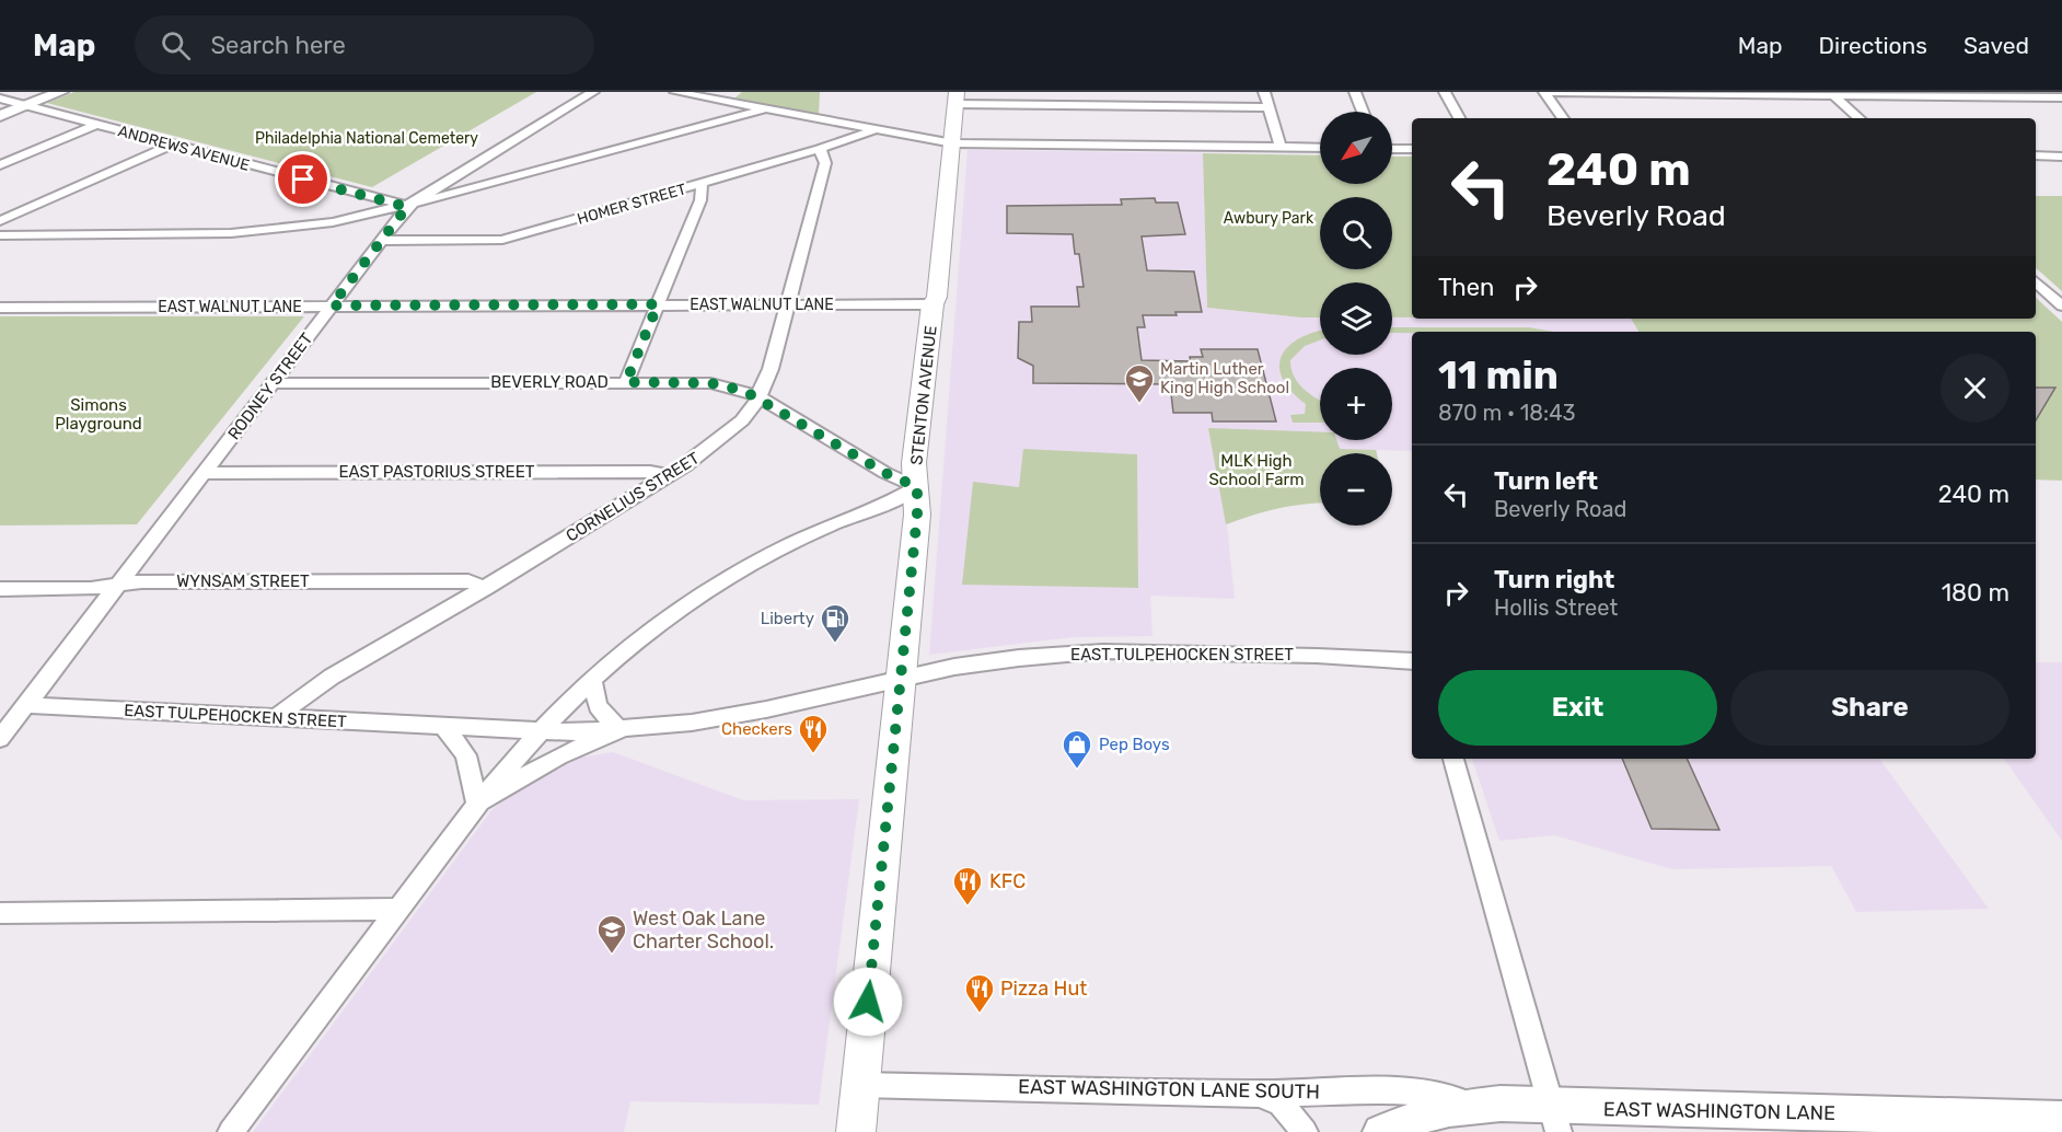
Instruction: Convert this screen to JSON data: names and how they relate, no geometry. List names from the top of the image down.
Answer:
{
  "streets": {
    "main road": ["STENTON AVENUE", "EAST WASHINGTON LANE"],
    "street": [
      "ANDREWS AVENUE",
      "HOMER STREET",
      "EAST WALNUT LANE",
      "BEVERLY ROAD",
      "RODNEY STREET",
      "EAST PASTORIUS STREET",
      "CORNELIUS STREET",
      "WYNSAM STREET",
      "EAST TULPEHOCKEN STREET",
      "EAST WASHINGTON LANE SOUTH"
    ]
  },
  "crossings": [
    ["ANDREWS AVENUE", "RODNEY STREET"],
    ["HOMER STREET", "RODNEY STREET"],
    ["HOMER STREET", "CORNELIUS STREET"],
    ["EAST WALNUT LANE", "RODNEY STREET"],
    ["EAST WALNUT LANE", "STENTON AVENUE"],
    ["EAST WALNUT LANE", "CORNELIUS STREET"],
    ["BEVERLY ROAD", "RODNEY STREET"],
    ["BEVERLY ROAD", "STENTON AVENUE"],
    ["BEVERLY ROAD", "CORNELIUS STREET"],
    ["RODNEY STREET", "EAST PASTORIUS STREET"],
    ["RODNEY STREET", "WYNSAM STREET"],
    ["RODNEY STREET", "EAST TULPEHOCKEN STREET"],
    ["STENTON AVENUE", "EAST TULPEHOCKEN STREET"],
    ["STENTON AVENUE", "EAST WASHINGTON LANE SOUTH"],
    ["EAST PASTORIUS STREET", "CORNELIUS STREET"],
    ["CORNELIUS STREET", "WYNSAM STREET"],
    ["CORNELIUS STREET", "EAST TULPEHOCKEN STREET"],
    ["EAST WASHINGTON LANE SOUTH", "EAST WASHINGTON LANE"]
  ],
  "parks": [
    "Philadelphia National Cemetery",
    "Awbury Park",
    "Simons Playground",
    "MLK High School Farm"
  ],
  "places": {
    "school or university": ["Martin Luther King High School", "West Oak Lane Charter School."],
    "fuel station": ["Liberty"],
    "restaurant": ["Checkers", "KFC", "Pizza Hut"],
    "shop": ["Pep Boys"]
  },
  "north": "bottom left",
  "page": {
    "header": "Map",
    "search": "Search here",
    "nav": ["Map", "Directions", "Saved"],
    "map_buttons": ["+", "−"],
    "turn": ["240 m", "Beverly Road"],
    "then": "Then",
    "heading": ["11 min", "870 m · 18:43"],
    "list": [
      {
        "name": "Turn left",
        "note": "Beverly Road",
        "value": "240 m"
      },
      {
        "name": "Turn right",
        "note": "Hollis Street",
        "value": "180 m"
      }
    ],
    "buttons": ["Exit", "Share"]
  }
}
